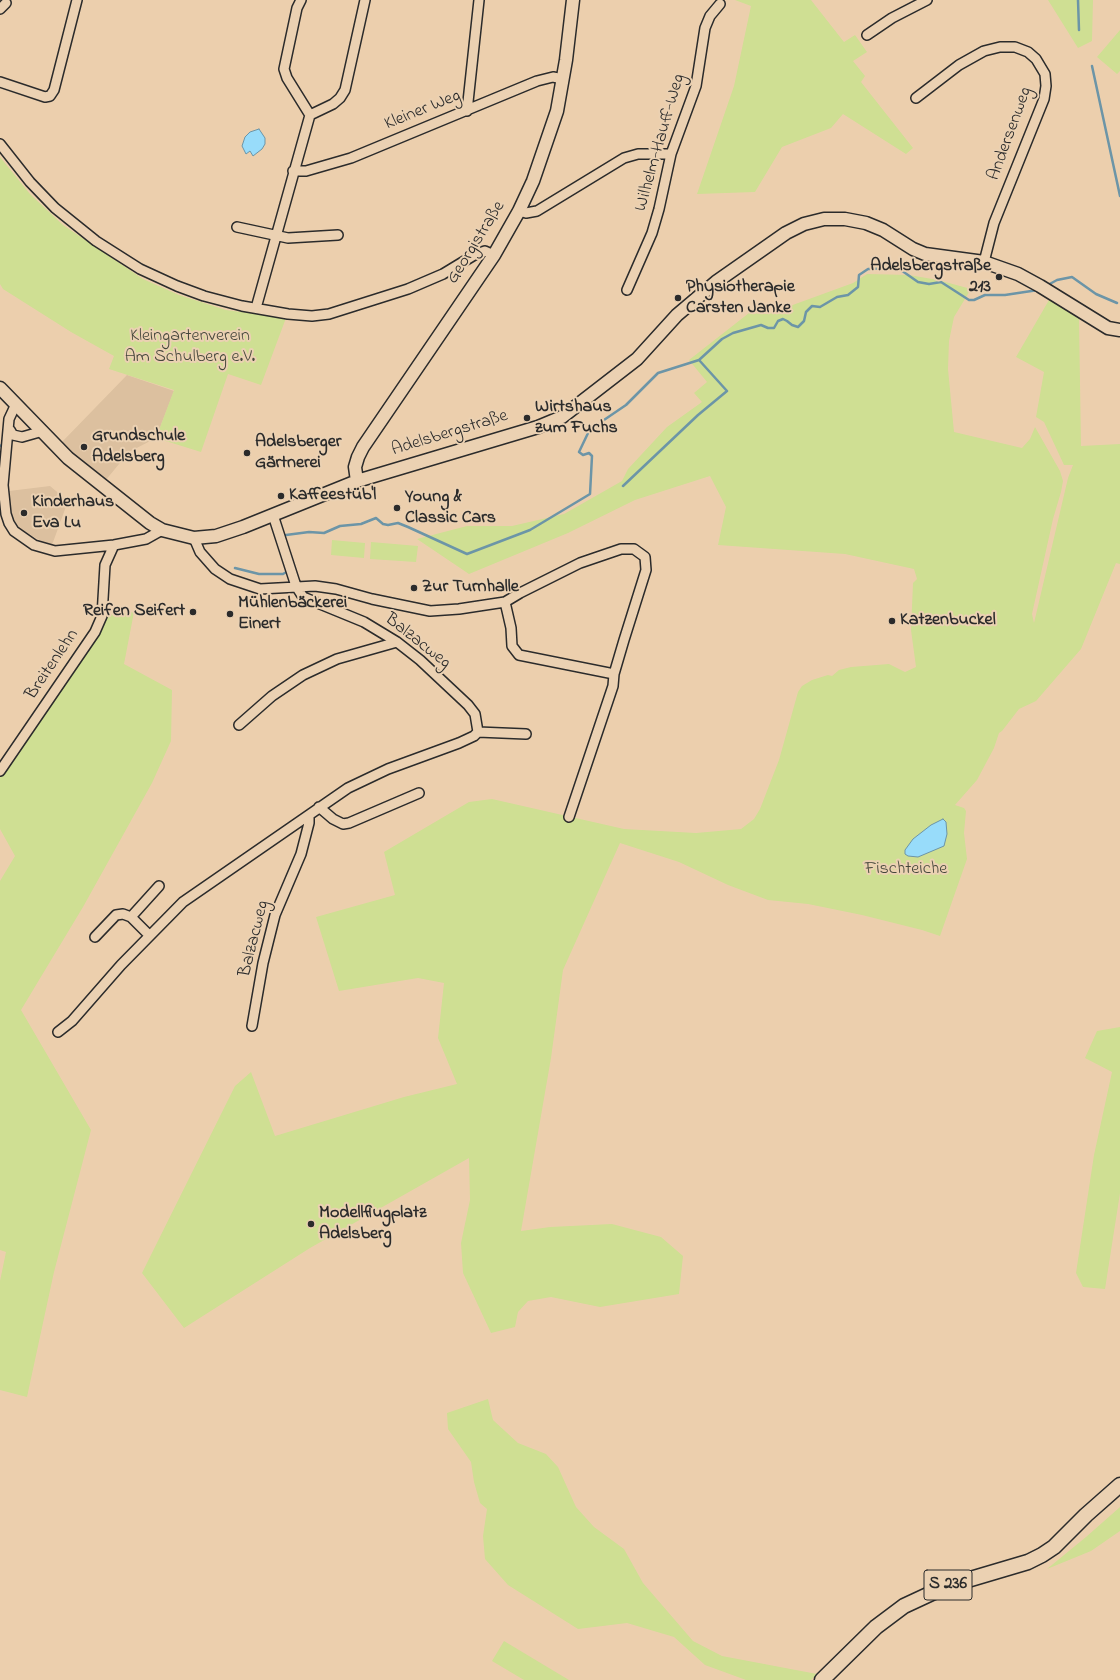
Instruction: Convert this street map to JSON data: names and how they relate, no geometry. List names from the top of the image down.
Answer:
{
  "streets": {
    "main road": ["S 236"],
    "street": [
      "Kleiner Weg",
      "Andersenweg",
      "Wilhelm-Hauff-Weg",
      "Georgistraße",
      "Adelsbergstraße",
      "Balzacweg",
      "Breitenlehn"
    ]
  },
  "crossings": [
    ["Kleiner Weg", "Georgistraße"],
    ["Andersenweg", "Adelsbergstraße"],
    ["Georgistraße", "Adelsbergstraße"],
    ["Adelsbergstraße", "Balzacweg"]
  ],
  "parks": ["Kleingartenverein Am Schulberg e.V.", "Fischteiche"],
  "places": [
    "Adelsbergstraße 213",
    "Physiotherapie Carsten Janke",
    "Wirtshaus zum Fuchs",
    "Grundschule Adelsberg",
    "Adelsberger Gärtnerei",
    "Kaffeestüb'l",
    "Young & Classic Cars",
    "Kinderhaus Eva Lu",
    "Zur Turnhalle",
    "Reifen Seifert",
    "Mühlenbäckerei Einert",
    "Katzenbuckel",
    "Modellflugplatz Adelsberg"
  ]
}
